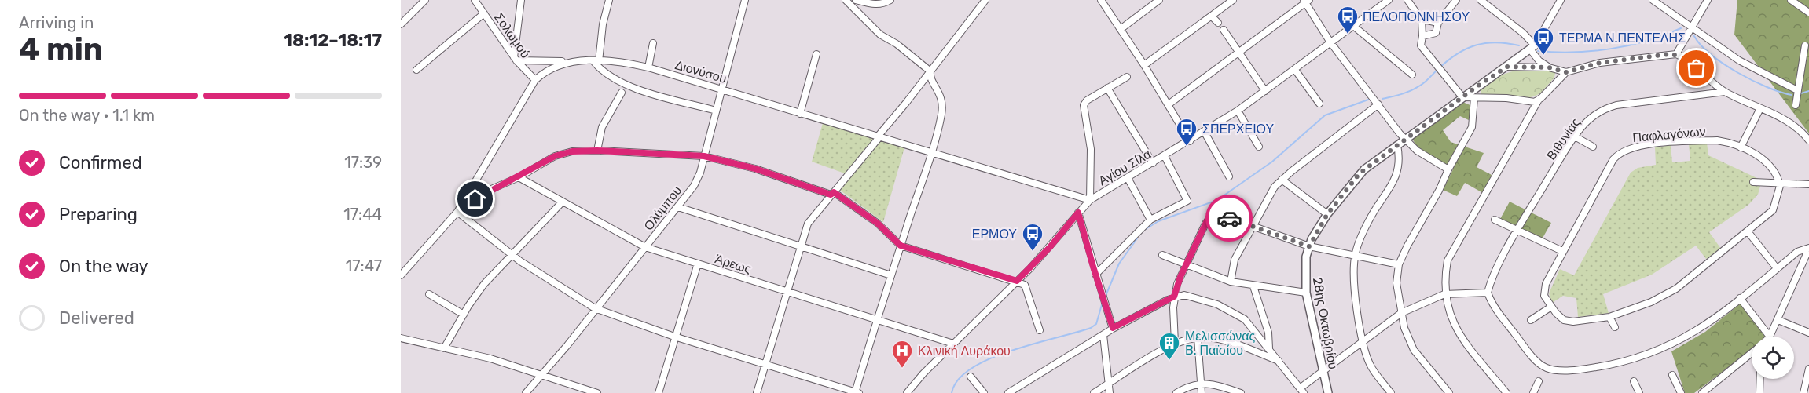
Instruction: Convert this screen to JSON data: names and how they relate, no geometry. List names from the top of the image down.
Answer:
{
  "streets": {
    "main road": ["28ης Οκτωβρίου"],
    "street": [
      "Σολωμού",
      "Διονύσου",
      "Παφλαγόνων",
      "Βιθυνίας",
      "Αγίου Σίλα",
      "Ολύμπου",
      "Άρεως"
    ]
  },
  "crossings": [
    ["Σολωμού", "Διονύσου"],
    ["Διονύσου", "Αγίου Σίλα"],
    ["Διονύσου", "Ολύμπου"],
    ["Αγίου Σίλα", "Άρεως"],
    ["Ολύμπου", "Άρεως"]
  ],
  "places": {
    "bus stop": [
      "ΠΕΛΟΠΟΝΝΗΣΟΥ",
      "ΤΕΡΜΑ Ν.ΠΕΝΤΕΛΗΣ",
      "ΣΠΕΡΧΕΙΟΥ",
      "ΕΡΜΟΥ"
    ],
    "building": ["Μελισσώνας B. Παϊσίου"],
    "hospital": ["Κλινική Λυράκου"]
  },
  "page": {
    "heading": ["4 min", "Arriving in", "18:12–18:17"],
    "bar": "On the way · 1.1 km",
    "list": [
      ["Confirmed", "17:39"],
      ["Preparing", "17:44"],
      ["On the way", "17:47"],
      "Delivered"
    ]
  }
}
